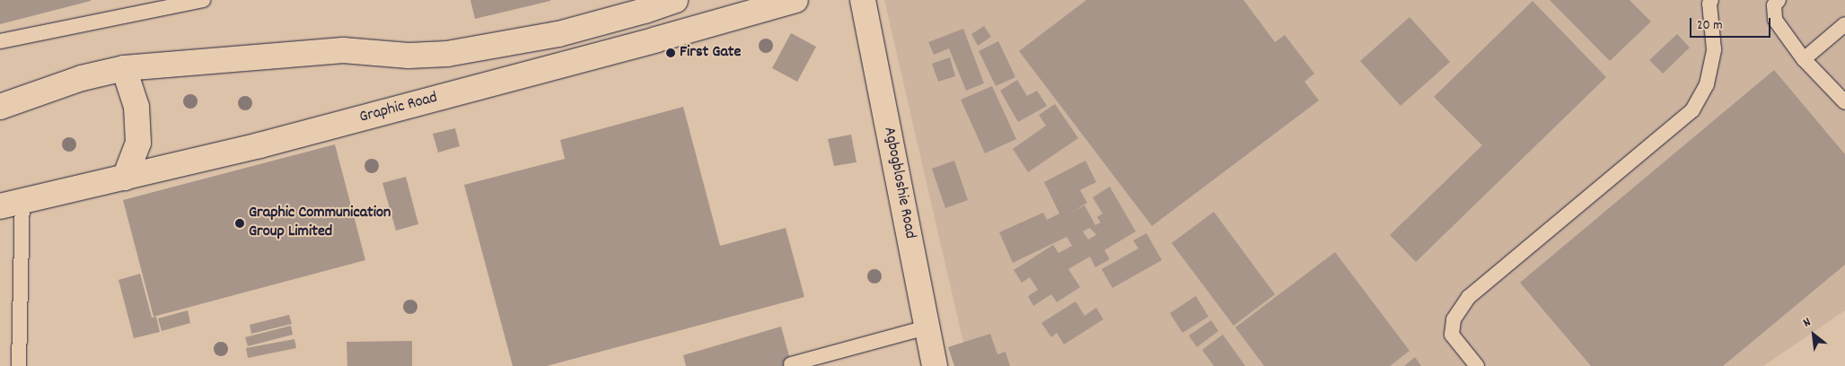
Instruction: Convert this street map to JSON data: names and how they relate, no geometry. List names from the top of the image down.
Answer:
{
  "streets": {
    "main road": ["Graphic Road", "Agbogbloshie Road"]
  },
  "places": ["First Gate", "Graphic Communication Group Limited"],
  "scale_bar": "20 m",
  "north": "top left"
}
